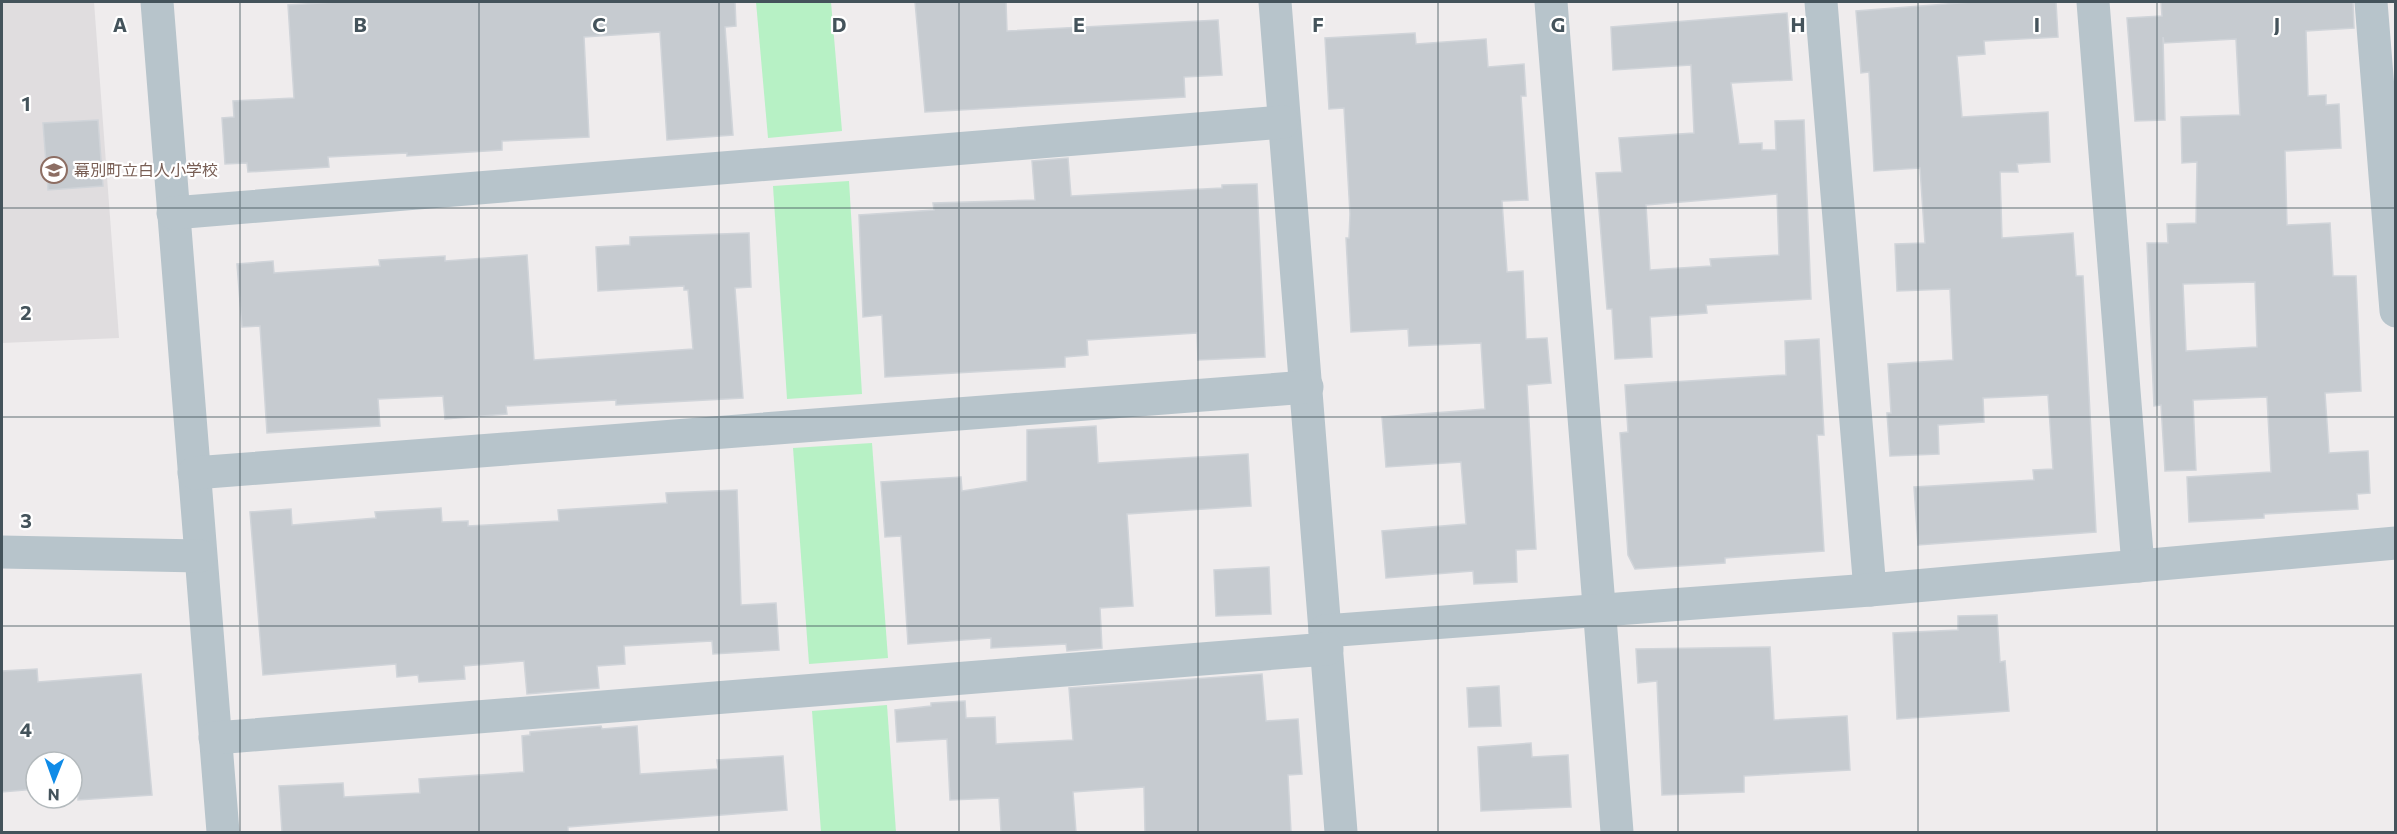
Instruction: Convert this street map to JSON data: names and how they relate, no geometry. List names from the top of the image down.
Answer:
{
  "places": {
    "school or university": ["幕別町立白人小学校"]
  },
  "north": "bottom",
  "grid": {
    "columns": [
      "A",
      "B",
      "C",
      "D",
      "E",
      "F",
      "G",
      "H",
      "I",
      "J"
    ],
    "rows": [
      "1",
      "2",
      "3",
      "4"
    ]
  }
}
